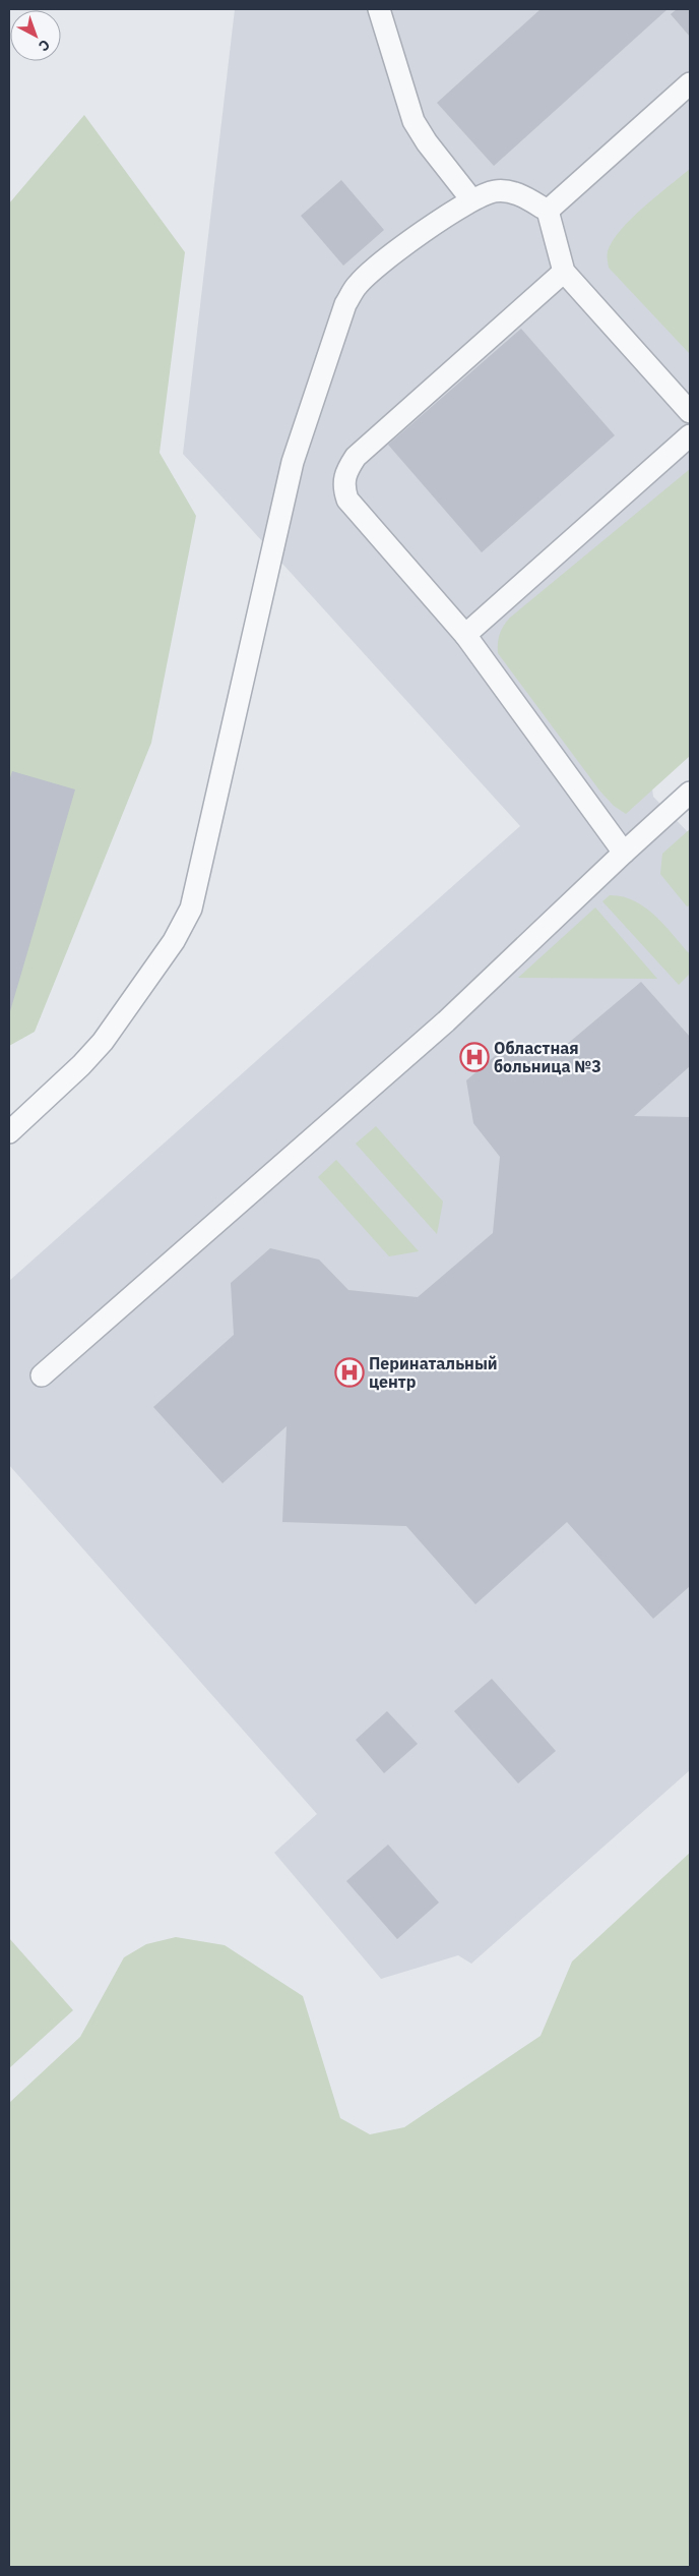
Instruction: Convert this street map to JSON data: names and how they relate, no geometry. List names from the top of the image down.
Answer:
{
  "places": {
    "hospital": ["Областная больница №3", "Перинатальный центр"]
  },
  "north": "bottom right"
}
